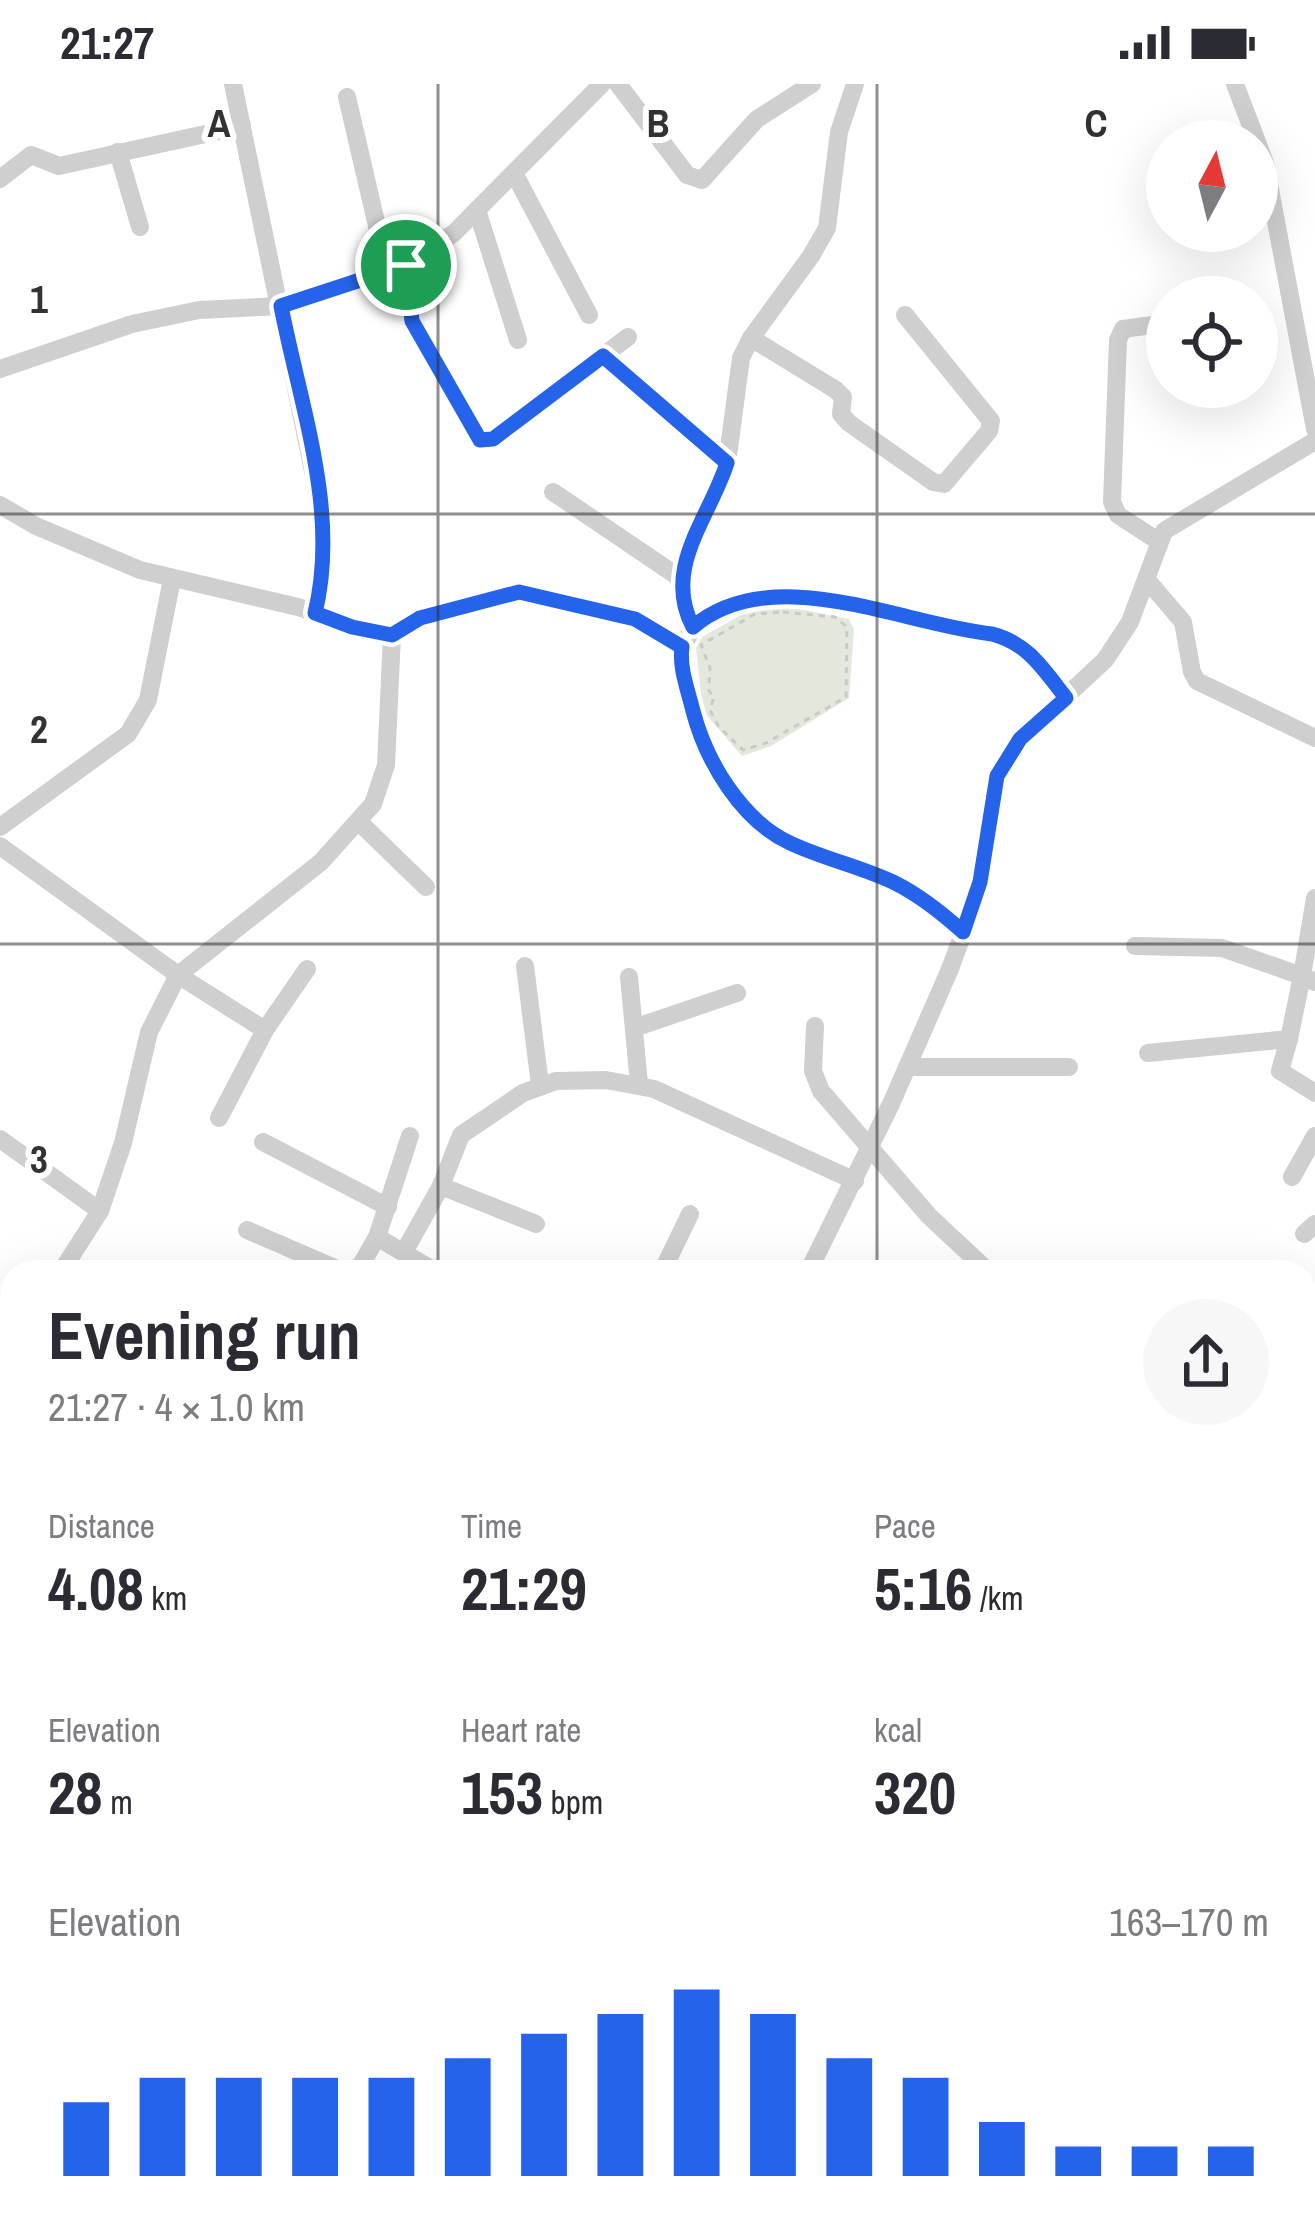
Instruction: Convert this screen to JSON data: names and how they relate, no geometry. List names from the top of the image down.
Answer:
{
  "north": "top",
  "page": {
    "status": "21:27",
    "heading": ["Evening run", "21:27 · 4 × 1.0 km"],
    "stats": [
      ["Distance", "4.08 km"],
      ["Time", "21:29"],
      ["Pace", "5:16 /km"],
      ["Elevation", "28 m"],
      ["Heart rate", "153 bpm"],
      ["kcal", "320"]
    ],
    "chart": ["Elevation", "163–170 m"]
  },
  "grid": {
    "columns": ["A", "B", "C"],
    "rows": ["1", "2", "3"]
  }
}
